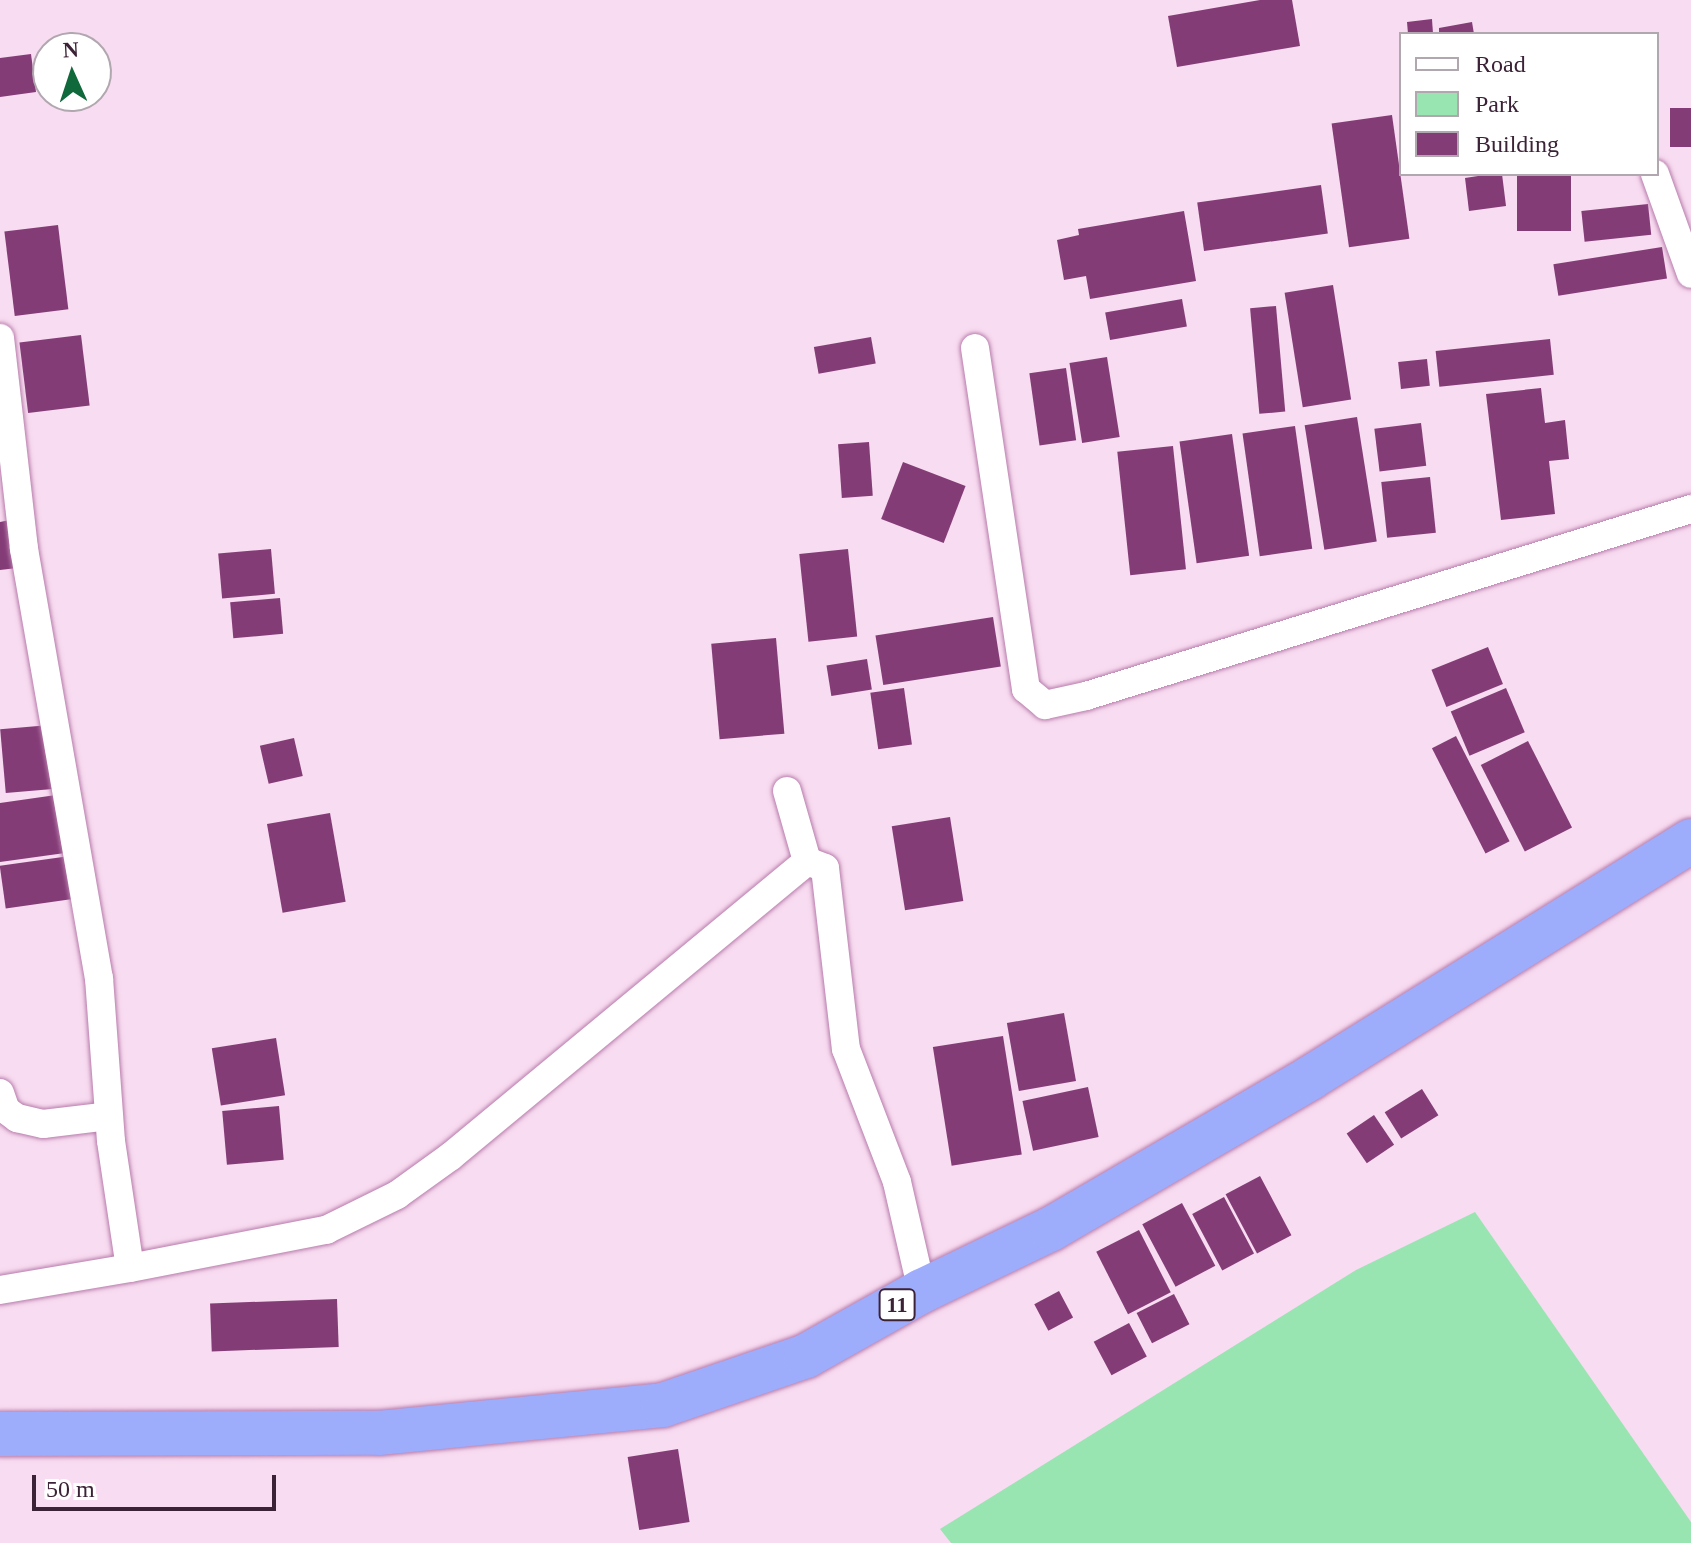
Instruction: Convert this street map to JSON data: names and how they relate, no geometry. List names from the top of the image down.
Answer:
{
  "streets": {
    "highway": ["11"]
  },
  "legend": ["Road", "Park", "Building"],
  "scale_bar": "50 m",
  "north": "top"
}
